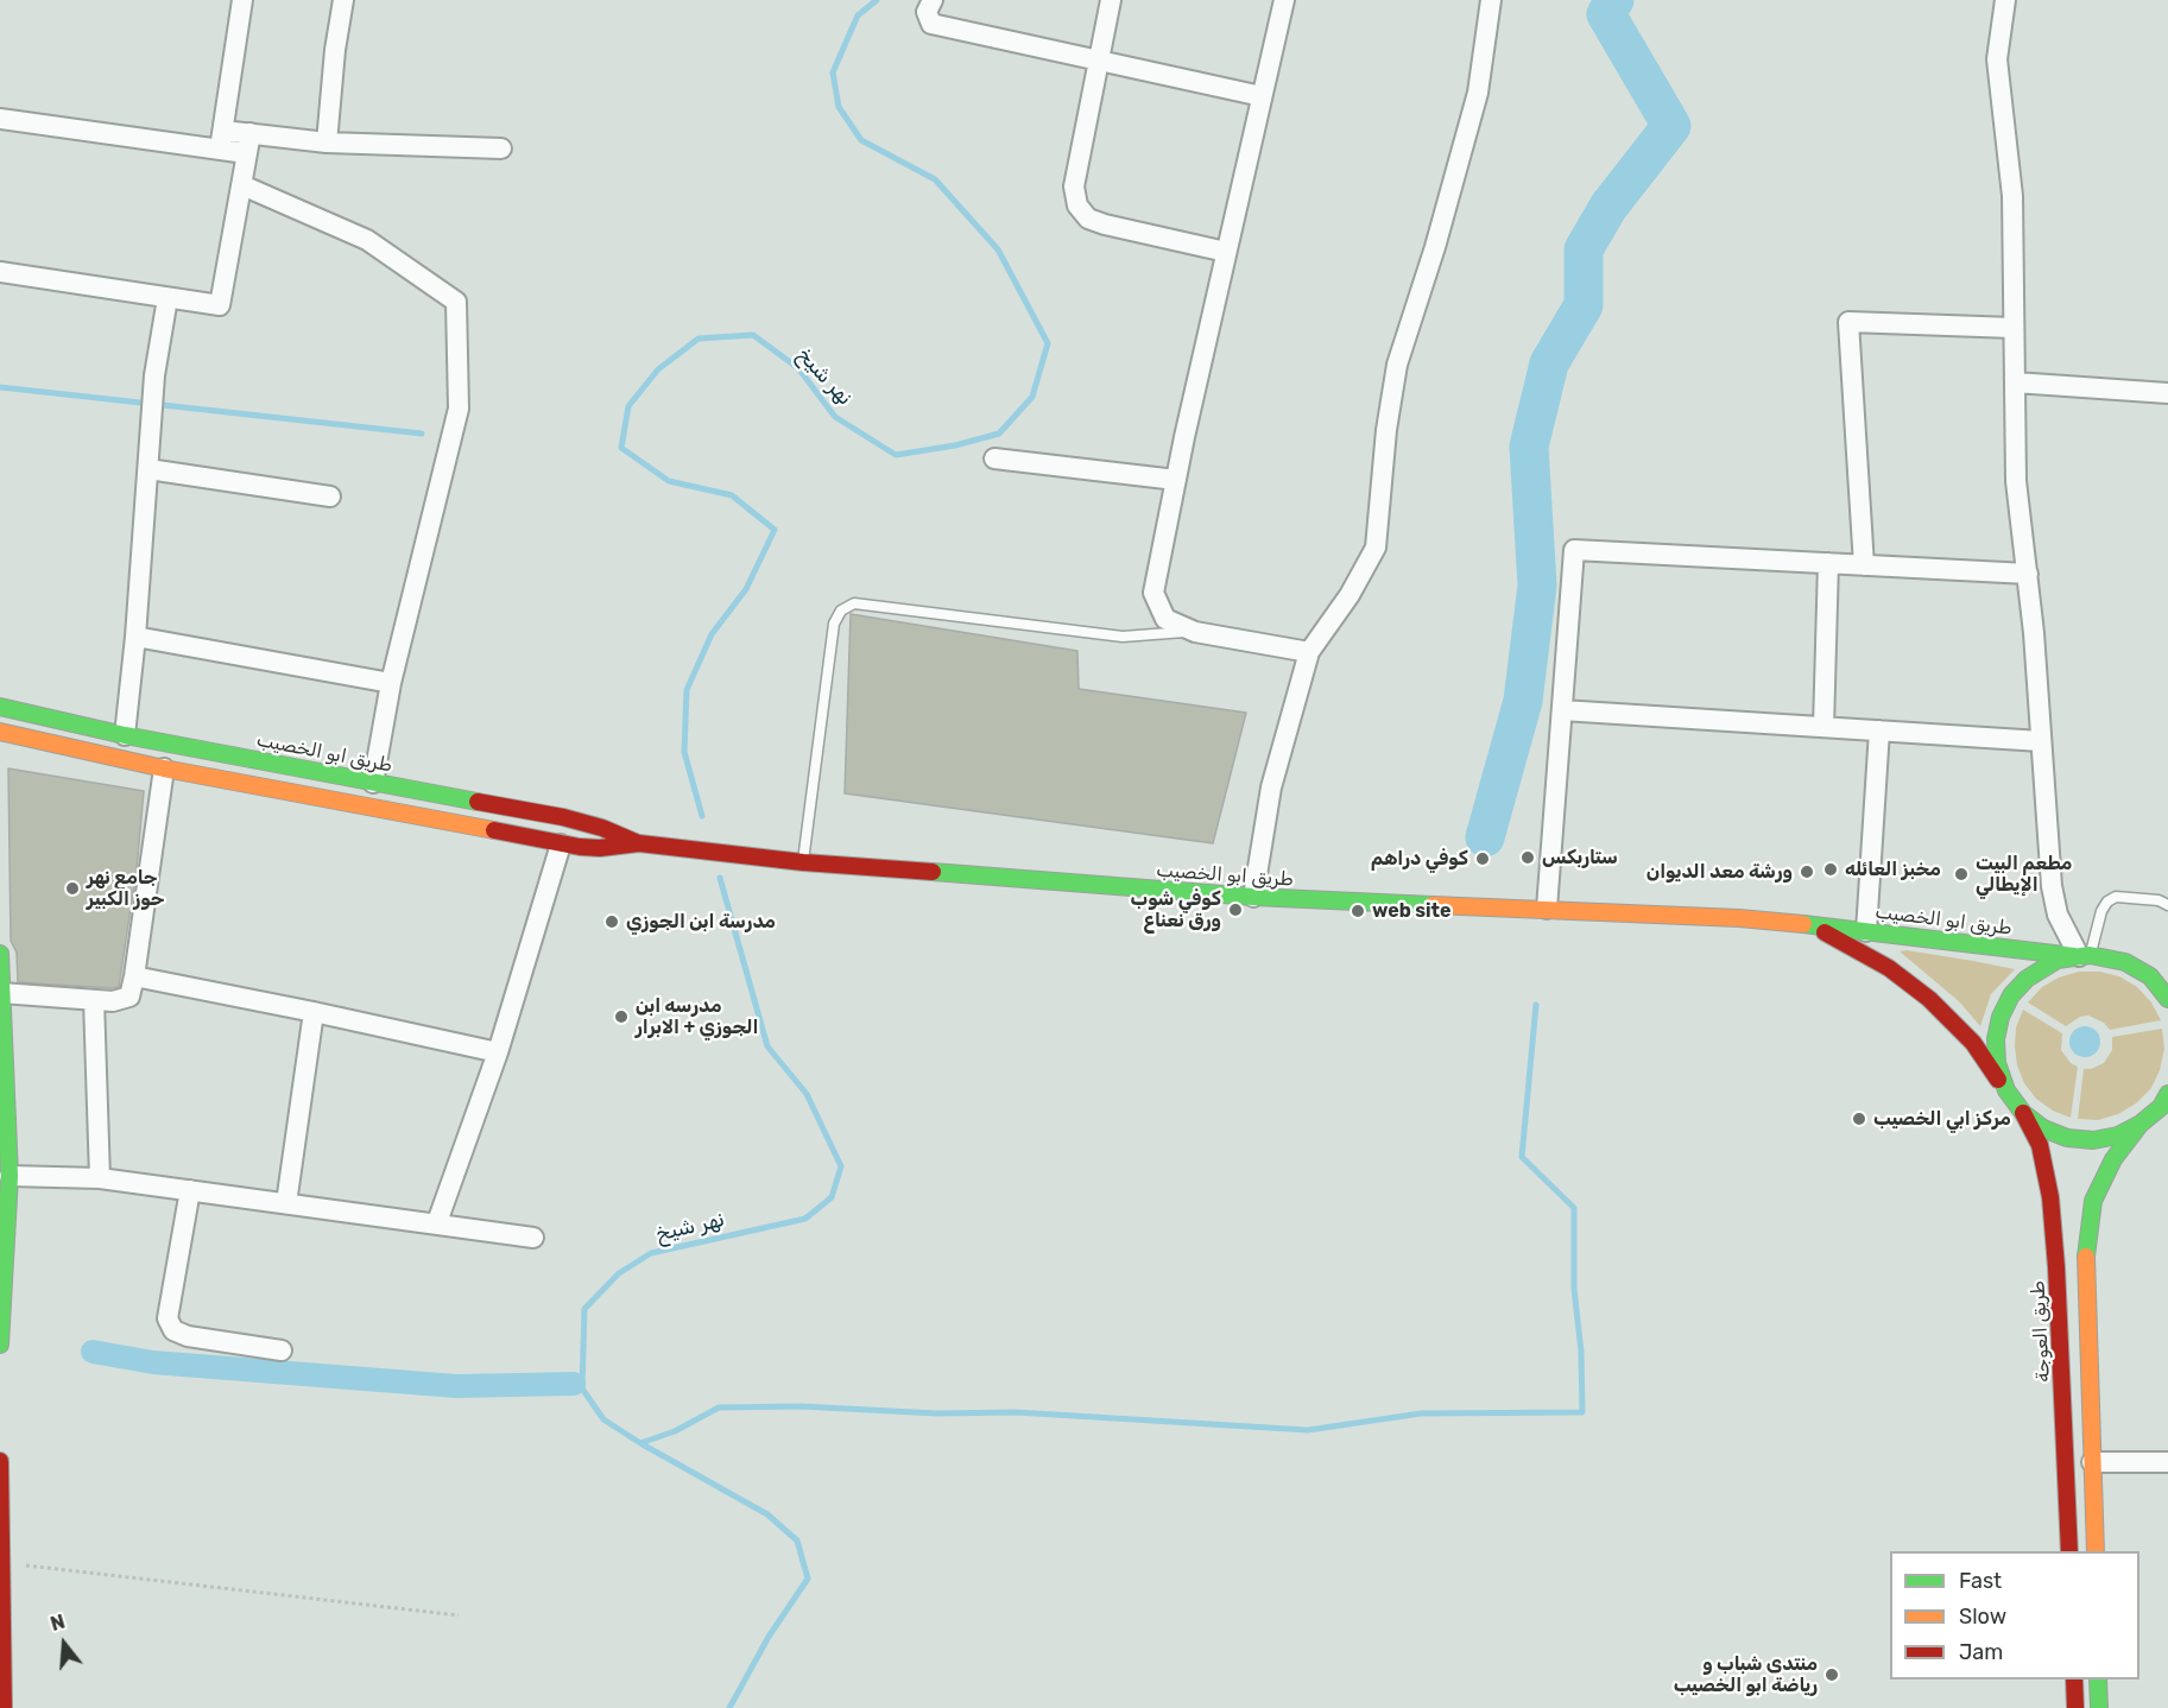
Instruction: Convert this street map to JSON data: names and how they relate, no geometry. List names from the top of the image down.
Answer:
{
  "streets": {
    "main road": ["طريق ابو الخصيب", "طريق العوجة"]
  },
  "crossings": [
    ["طريق ابو الخصيب", "طريق العوجة"]
  ],
  "water": ["نهر شيخ"],
  "places": [
    "ستاربكس",
    "كوفي دراهم",
    "مخبز العائله",
    "ورشة معد الديوان",
    "مطعم البيت الإيطالي",
    "جامع نهر حوز الكبير",
    "كوفي شوب ورق نعناع",
    "web site",
    "مدرسة ابن الجوزي",
    "مدرسه ابن الجوزي + الابرار",
    "مركز ابي الخصيب",
    "منتدى شباب و رياضة ابو الخصيب"
  ],
  "legend": ["Fast", "Slow", "Jam"],
  "north": "top"
}
